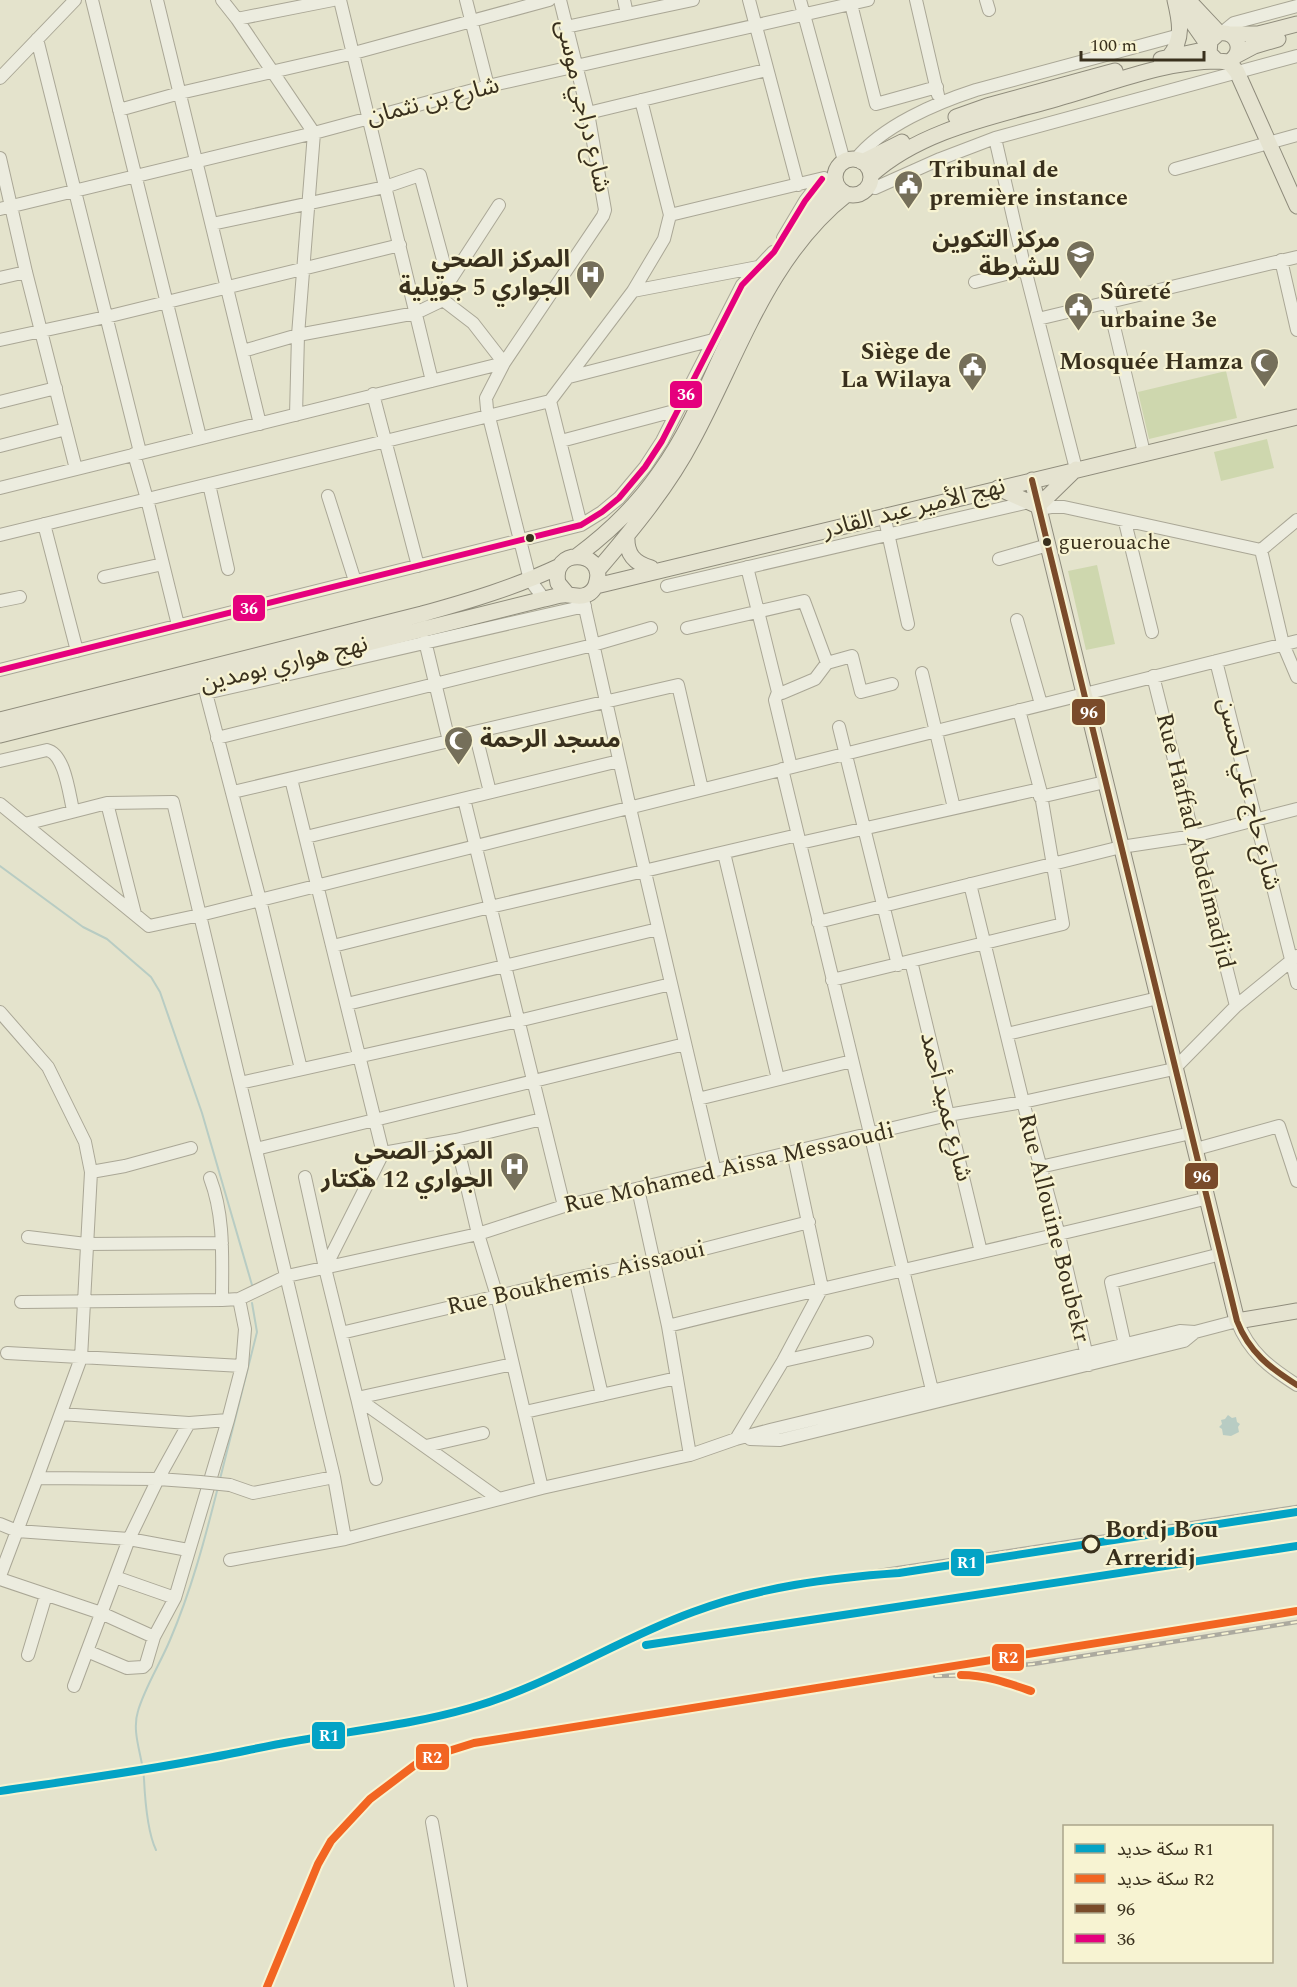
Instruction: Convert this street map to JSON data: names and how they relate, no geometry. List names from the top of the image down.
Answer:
{
  "streets": {
    "main road": ["نهج الأمير عبد القادر", "نهج هواري بومدين"],
    "street": [
      "شارع بن نثمان",
      "شارع دراجي موسى",
      "شارع حاج علي لحسن",
      "Rue Haffad Abdelmadjid",
      "شارع عميد أحمد",
      "Rue Mohamed Aissa Messaoudi",
      "Rue Allouine Boubekr",
      "Rue Boukhemis Aissaoui"
    ]
  },
  "crossings": [
    ["شارع بن نثمان", "شارع دراجي موسى"],
    ["شارع دراجي موسى", "نهج هواري بومدين"],
    ["نهج الأمير عبد القادر", "نهج هواري بومدين"],
    ["شارع عميد أحمد", "Rue Mohamed Aissa Messaoudi"],
    ["Rue Mohamed Aissa Messaoudi", "Rue Allouine Boubekr"]
  ],
  "places": {
    "public building": ["Tribunal de première instance", "Sûreté urbaine 3e", "Siège de La Wilaya"],
    "school or university": ["مركز التكوين للشرطة"],
    "hospital": ["المركز الصحي الجواري 5 جويلية", "المركز الصحي الجواري 12 هكتار"],
    "mosque": ["Mosquée Hamza", "مسجد الرحمة"],
    "other": ["guerouache", "Bordj Bou Arreridj"]
  },
  "lines": [
    "transit line 36",
    "transit line 96",
    "rail line R1",
    "rail line R2"
  ],
  "legend": [
    "سكة حديد R1",
    "سكة حديد R2",
    "96",
    "36"
  ],
  "scale_bar": "100 m"
}
